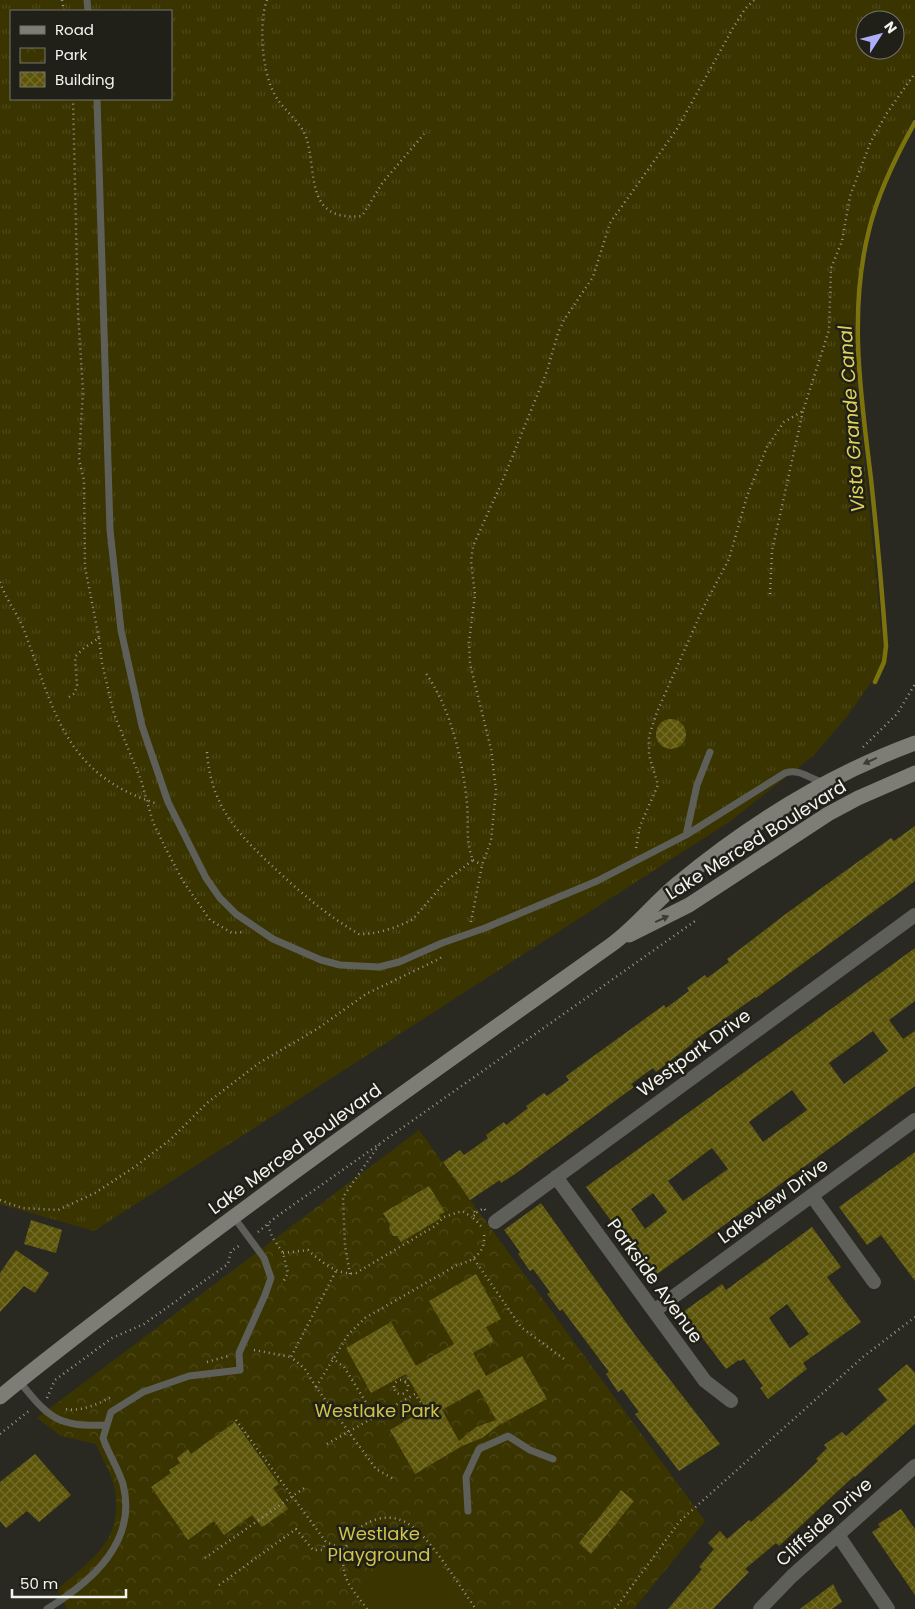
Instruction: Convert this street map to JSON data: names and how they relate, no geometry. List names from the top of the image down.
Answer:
{
  "streets": {
    "main road": ["Lake Merced Boulevard"],
    "street": [
      "Westpark Drive",
      "Lakeview Drive",
      "Parkside Avenue",
      "Cliffside Drive"
    ]
  },
  "crossings": [
    ["Westpark Drive", "Parkside Avenue"],
    ["Lakeview Drive", "Parkside Avenue"]
  ],
  "water": ["Vista Grande Canal"],
  "parks": ["Westlake Park", "Westlake Playground"],
  "legend": ["Road", "Park", "Building"],
  "scale_bar": "50 m",
  "north": "top right"
}
